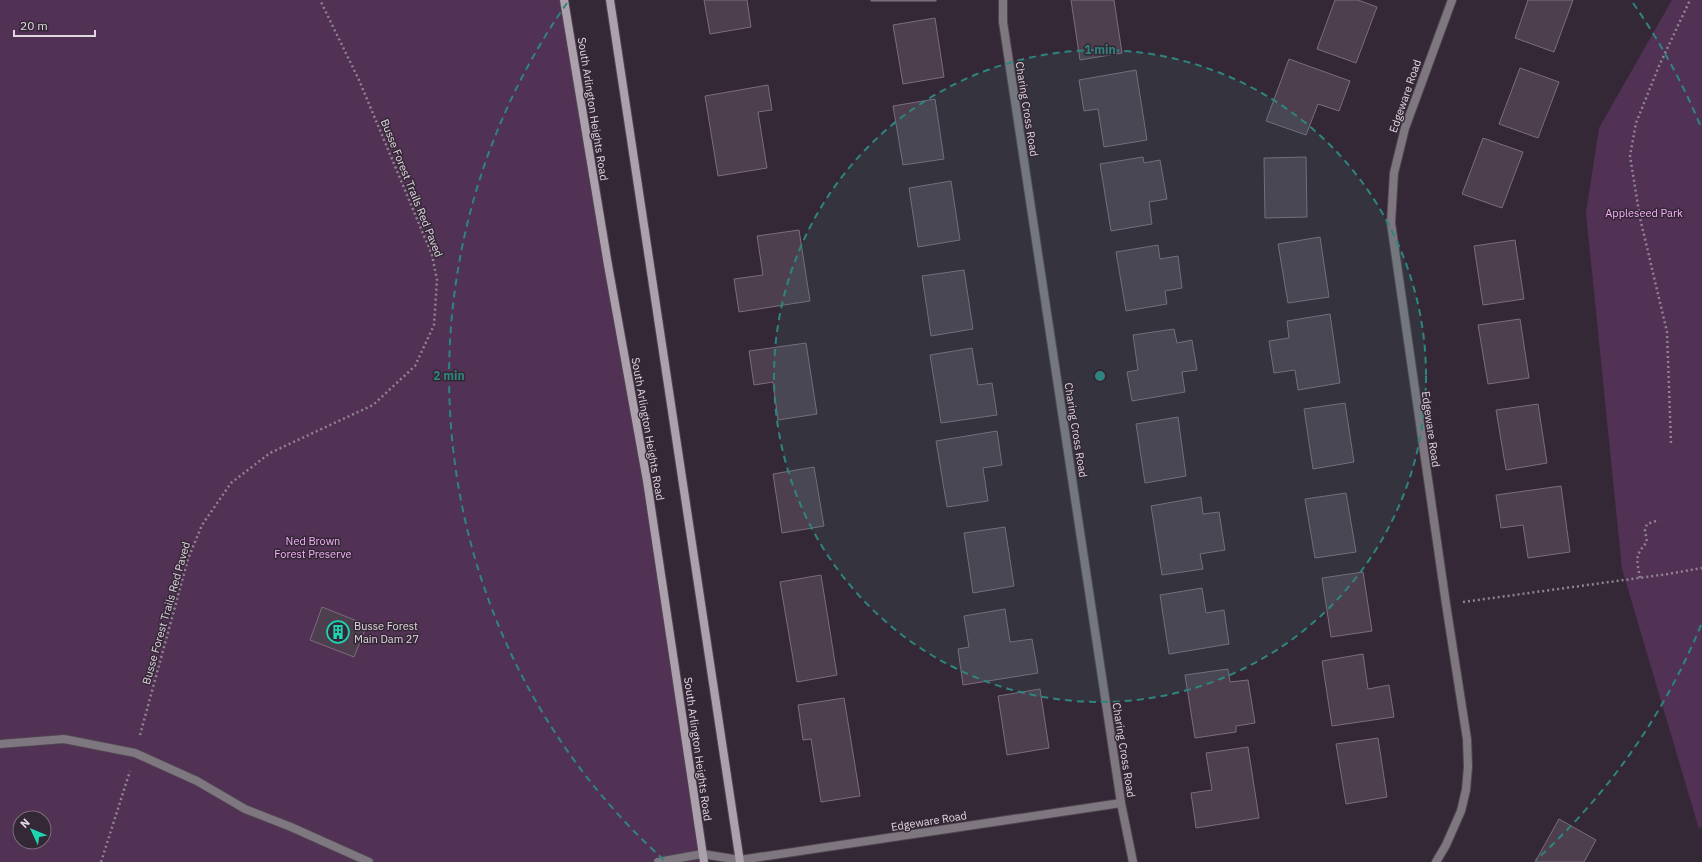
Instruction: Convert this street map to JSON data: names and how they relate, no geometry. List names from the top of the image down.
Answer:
{
  "streets": {
    "main road": ["South Arlington Heights Road"],
    "street": ["Edgeware Road", "Charing Cross Road"],
    "path": ["Busse Forest Trails Red Paved"]
  },
  "crossings": [
    ["Edgeware Road", "South Arlington Heights Road"],
    ["Edgeware Road", "Charing Cross Road"]
  ],
  "parks": ["Appleseed Park", "Ned Brown Forest Preserve"],
  "places": {
    "building": ["Busse Forest Main Dam 27"]
  },
  "scale_bar": "20 m",
  "north": "top left",
  "rings": ["1 min", "2 min"]
}
